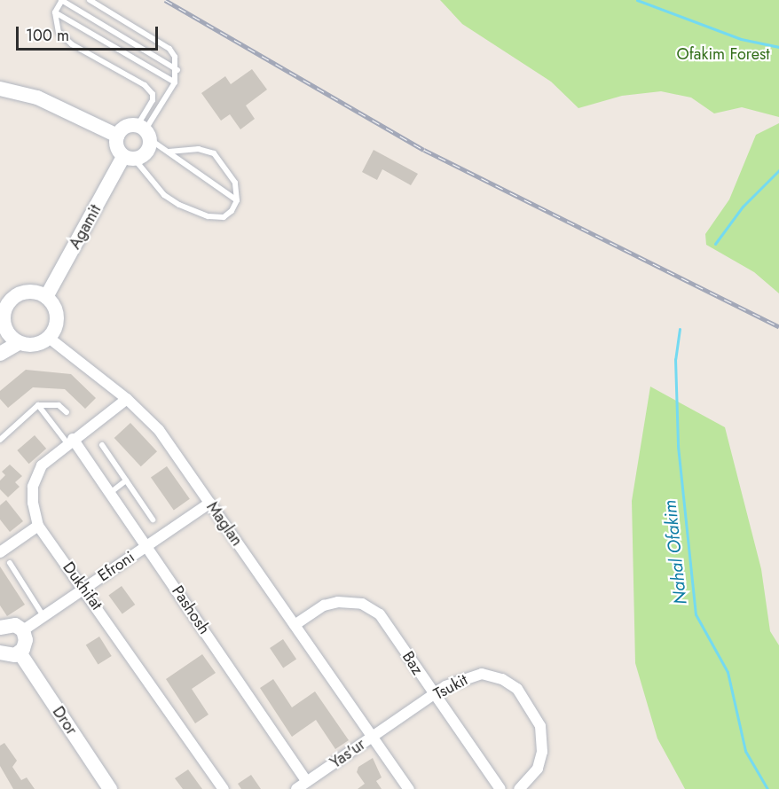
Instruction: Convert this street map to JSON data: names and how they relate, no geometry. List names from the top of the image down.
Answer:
{
  "streets": {
    "street": [
      "Agamit",
      "Maglan",
      "Efroni",
      "Dukhifat",
      "Pashosh",
      "Baz",
      "Tsukit",
      "Dror",
      "Yas'ur"
    ]
  },
  "crossings": [
    ["Agamit", "Maglan"],
    ["Maglan", "Efroni"],
    ["Maglan", "Dukhifat"],
    ["Maglan", "Baz"],
    ["Maglan", "Tsukit"],
    ["Maglan", "Yas'ur"],
    ["Efroni", "Dukhifat"],
    ["Efroni", "Pashosh"],
    ["Dukhifat", "Pashosh"],
    ["Pashosh", "Yas'ur"],
    ["Baz", "Tsukit"],
    ["Tsukit", "Yas'ur"]
  ],
  "water": ["Nahal Ofakim"],
  "parks": ["Ofakim Forest"],
  "scale_bar": "100 m"
}
